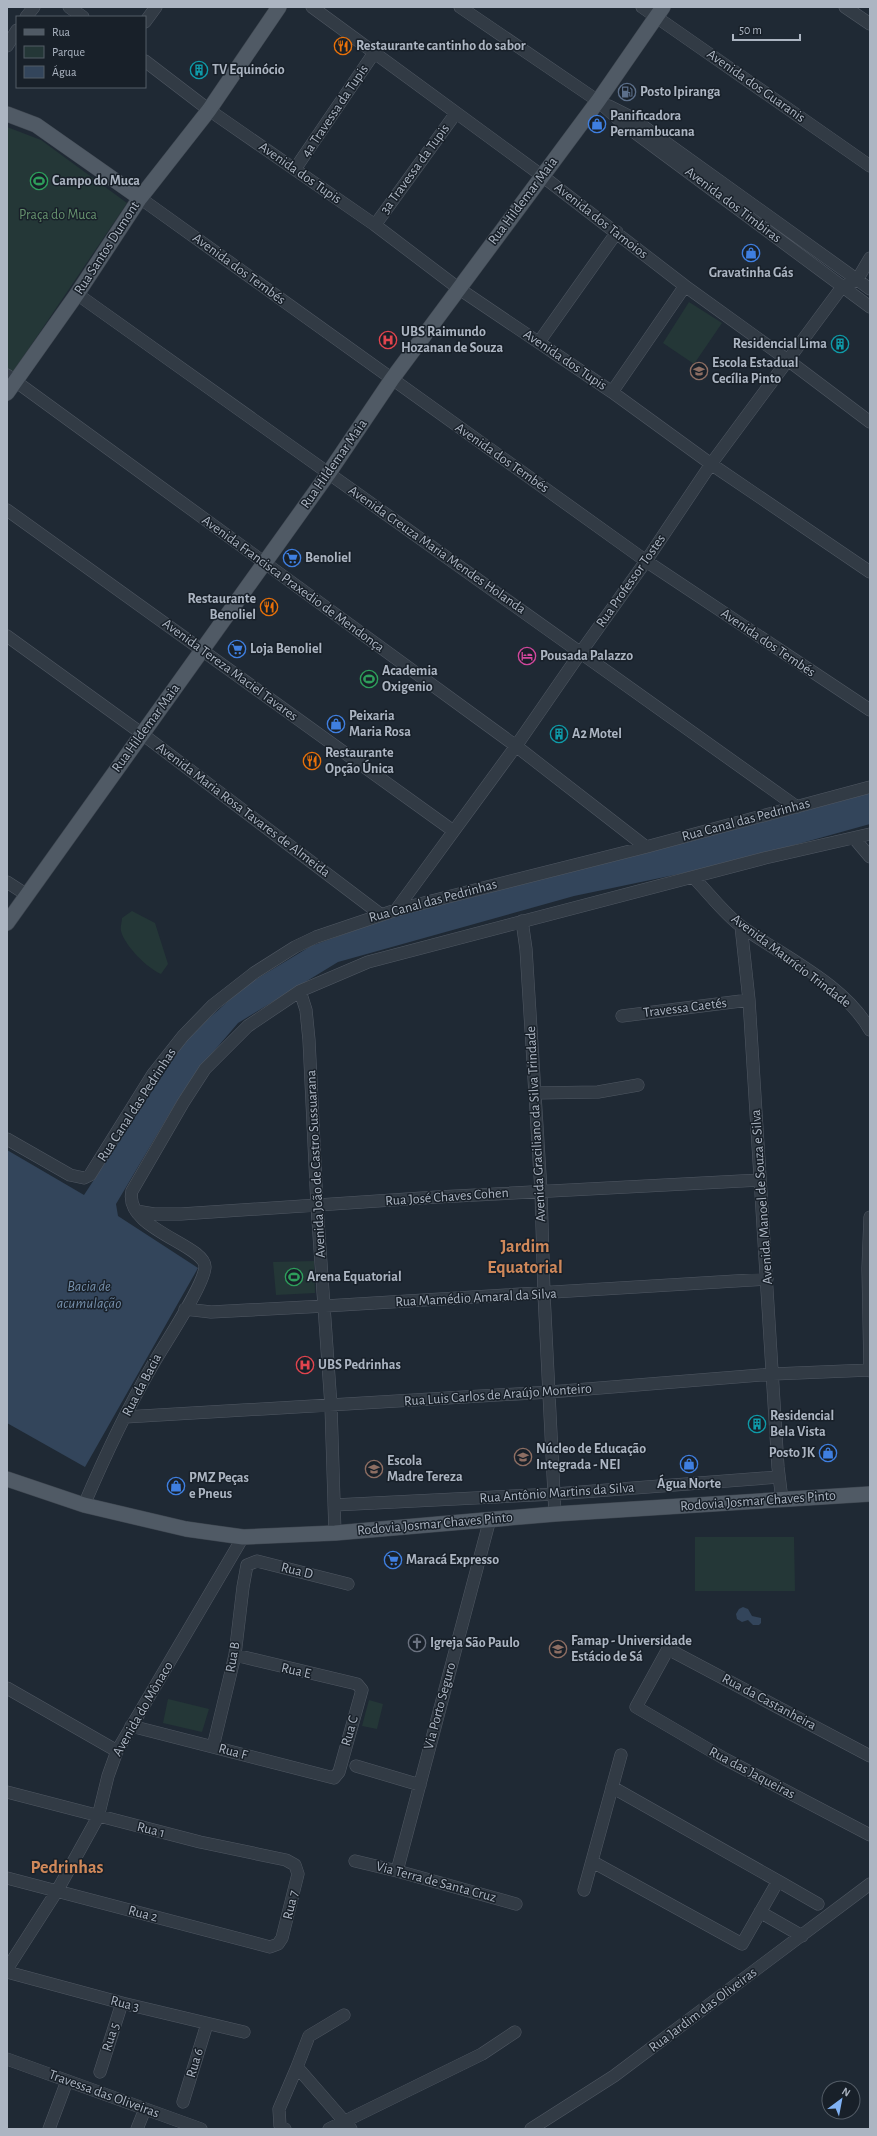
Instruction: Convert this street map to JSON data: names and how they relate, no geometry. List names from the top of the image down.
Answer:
{
  "streets": {
    "main road": ["Rua Hildemar Maia", "Rua Santos Dumont", "Rodovia Josmar Chaves Pinto"],
    "street": [
      "Avenida dos Guaranis",
      "4a Travessa da Tupis",
      "3a Travessa da Tupis",
      "Avenida dos Tupis",
      "Avenida dos Timbiras",
      "Avenida dos Tamoios",
      "Avenida dos Tembés",
      "Avenida Creuza Maria Mendes Holanda",
      "Rua Professor Tostes",
      "Avenida Francisca Praxedio de Mendonça",
      "Avenida Tereza Maciel Tavares",
      "Avenida Maria Rosa Tavares de Almeida",
      "Rua Canal das Pedrinhas",
      "Avenida Maurício Trindade",
      "Travessa Caetés",
      "Avenida Graciliano da Silva Trindade",
      "Avenida João de Castro Sussuarana",
      "Rua José Chaves Cohen",
      "Avenida Manoel de Souza e Silva",
      "Rua Mamédio Amaral da Silva",
      "Rua da Bacia",
      "Rua Luis Carlos de Araújo Monteiro",
      "Rua Antônio Martins da Silva",
      "Rua D",
      "Rua B",
      "Rua E",
      "Rua da Castanheira",
      "Via Porto Seguro",
      "Avenida do Mônaco",
      "Rua C",
      "Rua F",
      "Rua das Jaqueiras",
      "Rua 1",
      "Via Terra de Santa Cruz",
      "Rua 7",
      "Rua 2",
      "Rua 3",
      "Rua Jardim das Oliveiras",
      "Rua 5",
      "Rua 6",
      "Travessa das Oliveiras"
    ]
  },
  "crossings": [
    ["Avenida dos Guaranis", "Rua Hildemar Maia"],
    ["4a Travessa da Tupis", "Avenida dos Tupis"],
    ["4a Travessa da Tupis", "Avenida dos Tamoios"],
    ["3a Travessa da Tupis", "Avenida dos Tupis"],
    ["3a Travessa da Tupis", "Avenida dos Tamoios"],
    ["Avenida dos Tupis", "Rua Hildemar Maia"],
    ["Avenida dos Tupis", "Rua Santos Dumont"],
    ["Avenida dos Tupis", "Rua Professor Tostes"],
    ["Rua Hildemar Maia", "Avenida dos Timbiras"],
    ["Rua Hildemar Maia", "Avenida dos Tamoios"],
    ["Rua Hildemar Maia", "Avenida dos Tembés"],
    ["Rua Hildemar Maia", "Avenida Creuza Maria Mendes Holanda"],
    ["Rua Hildemar Maia", "Avenida Francisca Praxedio de Mendonça"],
    ["Rua Hildemar Maia", "Avenida Tereza Maciel Tavares"],
    ["Rua Hildemar Maia", "Avenida Maria Rosa Tavares de Almeida"],
    ["Avenida dos Timbiras", "Rua Professor Tostes"],
    ["Avenida dos Tamoios", "Rua Professor Tostes"],
    ["Rua Santos Dumont", "Avenida dos Tembés"],
    ["Rua Santos Dumont", "Avenida Creuza Maria Mendes Holanda"],
    ["Rua Santos Dumont", "Avenida Francisca Praxedio de Mendonça"],
    ["Avenida dos Tembés", "Rua Professor Tostes"],
    ["Avenida Creuza Maria Mendes Holanda", "Rua Professor Tostes"],
    ["Avenida Creuza Maria Mendes Holanda", "Rua Canal das Pedrinhas"],
    ["Rua Professor Tostes", "Avenida Francisca Praxedio de Mendonça"],
    ["Rua Professor Tostes", "Avenida Tereza Maciel Tavares"],
    ["Rua Professor Tostes", "Rua Canal das Pedrinhas"],
    ["Avenida Francisca Praxedio de Mendonça", "Rua Canal das Pedrinhas"],
    ["Avenida Maria Rosa Tavares de Almeida", "Rua Canal das Pedrinhas"],
    ["Avenida Maurício Trindade", "Avenida Manoel de Souza e Silva"],
    ["Travessa Caetés", "Avenida Manoel de Souza e Silva"],
    ["Avenida Graciliano da Silva Trindade", "Rua José Chaves Cohen"],
    ["Avenida Graciliano da Silva Trindade", "Rua Mamédio Amaral da Silva"],
    ["Avenida Graciliano da Silva Trindade", "Rua Luis Carlos de Araújo Monteiro"],
    ["Avenida Graciliano da Silva Trindade", "Rua Antônio Martins da Silva"],
    ["Avenida Graciliano da Silva Trindade", "Rodovia Josmar Chaves Pinto"],
    ["Avenida João de Castro Sussuarana", "Rua José Chaves Cohen"],
    ["Avenida João de Castro Sussuarana", "Rua Mamédio Amaral da Silva"],
    ["Avenida João de Castro Sussuarana", "Rua Luis Carlos de Araújo Monteiro"],
    ["Avenida João de Castro Sussuarana", "Rua Antônio Martins da Silva"],
    ["Avenida João de Castro Sussuarana", "Rodovia Josmar Chaves Pinto"],
    ["Rua José Chaves Cohen", "Avenida Manoel de Souza e Silva"],
    ["Rua José Chaves Cohen", "Rua da Bacia"],
    ["Avenida Manoel de Souza e Silva", "Rua Mamédio Amaral da Silva"],
    ["Avenida Manoel de Souza e Silva", "Rua Luis Carlos de Araújo Monteiro"],
    ["Avenida Manoel de Souza e Silva", "Rua Antônio Martins da Silva"],
    ["Avenida Manoel de Souza e Silva", "Rodovia Josmar Chaves Pinto"],
    ["Rua Mamédio Amaral da Silva", "Rua da Bacia"],
    ["Rua da Bacia", "Rua Luis Carlos de Araújo Monteiro"],
    ["Rua da Bacia", "Rodovia Josmar Chaves Pinto"],
    ["Rodovia Josmar Chaves Pinto", "Via Porto Seguro"],
    ["Rodovia Josmar Chaves Pinto", "Avenida do Mônaco"],
    ["Rua D", "Rua B"],
    ["Rua B", "Rua E"],
    ["Rua B", "Rua F"],
    ["Rua E", "Rua C"],
    ["Rua da Castanheira", "Rua das Jaqueiras"],
    ["Via Porto Seguro", "Via Terra de Santa Cruz"],
    ["Avenida do Mônaco", "Rua F"],
    ["Avenida do Mônaco", "Rua 1"],
    ["Avenida do Mônaco", "Rua 2"],
    ["Avenida do Mônaco", "Rua 3"],
    ["Rua C", "Rua F"],
    ["Rua 1", "Rua 7"],
    ["Rua 7", "Rua 2"],
    ["Rua 3", "Rua 5"],
    ["Rua 3", "Rua 6"]
  ],
  "districts": ["Jardim Equatorial", "Pedrinhas"],
  "water": ["Bacia de acumulação"],
  "parks": ["Praça do Muca"],
  "places": {
    "restaurant": ["Restaurante cantinho do sabor", "Restaurante Benoliel", "Restaurante Opção Única"],
    "building": [
      "TV Equinócio",
      "Residencial Lima",
      "A2 Motel",
      "Residencial Bela Vista"
    ],
    "fuel station": ["Posto Ipiranga"],
    "shop": [
      "Panificadora Pernambucana",
      "Gravatinha Gás",
      "Peixaria Maria Rosa",
      "Posto JK",
      "Água Norte",
      "PMZ Peças e Pneus"
    ],
    "sports": ["Campo do Muca", "Academia Oxigenio", "Arena Equatorial"],
    "hospital": ["UBS Raimundo Hozanan de Souza", "UBS Pedrinhas"],
    "school or university": [
      "Escola Estadual Cecília Pinto",
      "Núcleo de Educação Integrada - NEI",
      "Escola Madre Tereza",
      "Famap - Universidade Estácio de Sá"
    ],
    "supermarket": ["Benoliel", "Loja Benoliel", "Maracá Expresso"],
    "hotel": ["Pousada Palazzo"],
    "church": ["Igreja São Paulo"]
  },
  "legend": ["Rua", "Parque", "Água"],
  "scale_bar": "50 m",
  "north": "top right"
}
